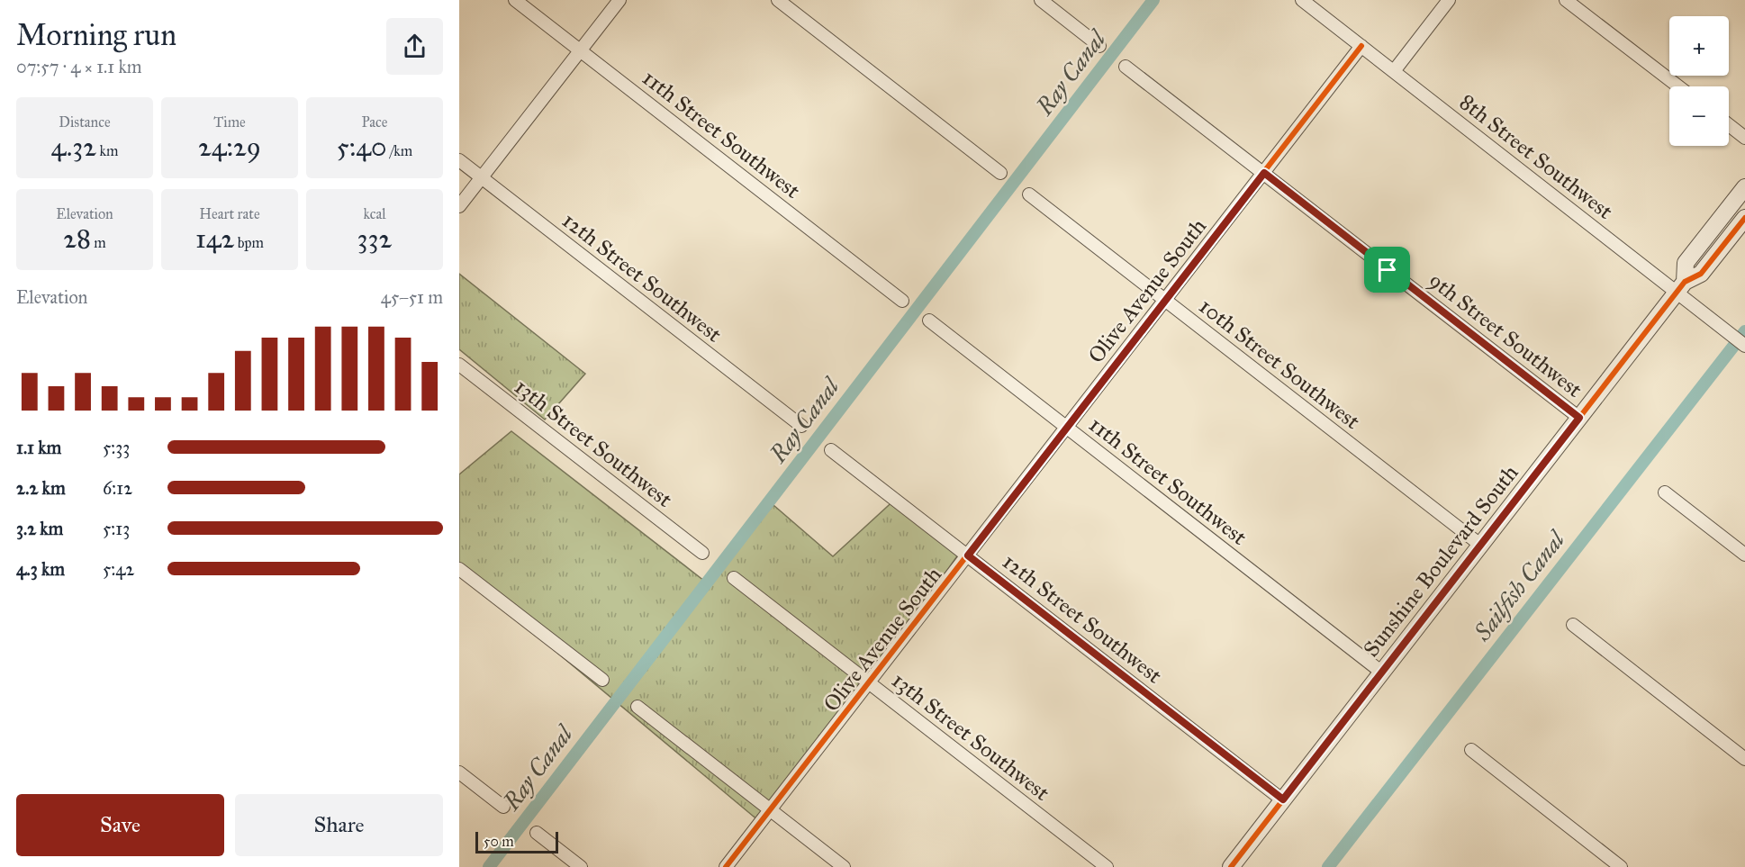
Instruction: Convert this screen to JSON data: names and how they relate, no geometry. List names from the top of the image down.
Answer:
{
  "streets": {
    "street": [
      "11th Street Southwest",
      "8th Street Southwest",
      "12th Street Southwest",
      "Olive Avenue South",
      "9th Street Southwest",
      "10th Street Southwest",
      "13th Street Southwest",
      "Sunshine Boulevard South"
    ]
  },
  "crossings": [
    ["11th Street Southwest", "Olive Avenue South"],
    ["11th Street Southwest", "Sunshine Boulevard South"],
    ["8th Street Southwest", "Olive Avenue South"],
    ["8th Street Southwest", "Sunshine Boulevard South"],
    ["12th Street Southwest", "Olive Avenue South"],
    ["12th Street Southwest", "Sunshine Boulevard South"],
    ["Olive Avenue South", "9th Street Southwest"],
    ["Olive Avenue South", "10th Street Southwest"],
    ["Olive Avenue South", "13th Street Southwest"],
    ["9th Street Southwest", "Sunshine Boulevard South"],
    ["10th Street Southwest", "Sunshine Boulevard South"]
  ],
  "water": ["Ray Canal", "Sailfish Canal"],
  "scale_bar": "50 m",
  "page": {
    "heading": ["Morning run", "07:57 · 4 × 1.1 km"],
    "map_buttons": ["+", "−"],
    "stats": [
      ["Distance", "4.32 km"],
      ["Time", "24:29"],
      ["Pace", "5:40 /km"],
      ["Elevation", "28 m"],
      ["Heart rate", "142 bpm"],
      ["kcal", "332"]
    ],
    "chart": ["Elevation", "45–51 m"],
    "list": [
      {
        "name": "1.1 km",
        "note": "5:33"
      },
      {
        "name": "2.2 km",
        "note": "6:12"
      },
      {
        "name": "3.2 km",
        "note": "5:13"
      },
      {
        "name": "4.3 km",
        "note": "5:42"
      }
    ],
    "buttons": ["Save", "Share"],
    "scale": "50 m"
  }
}
